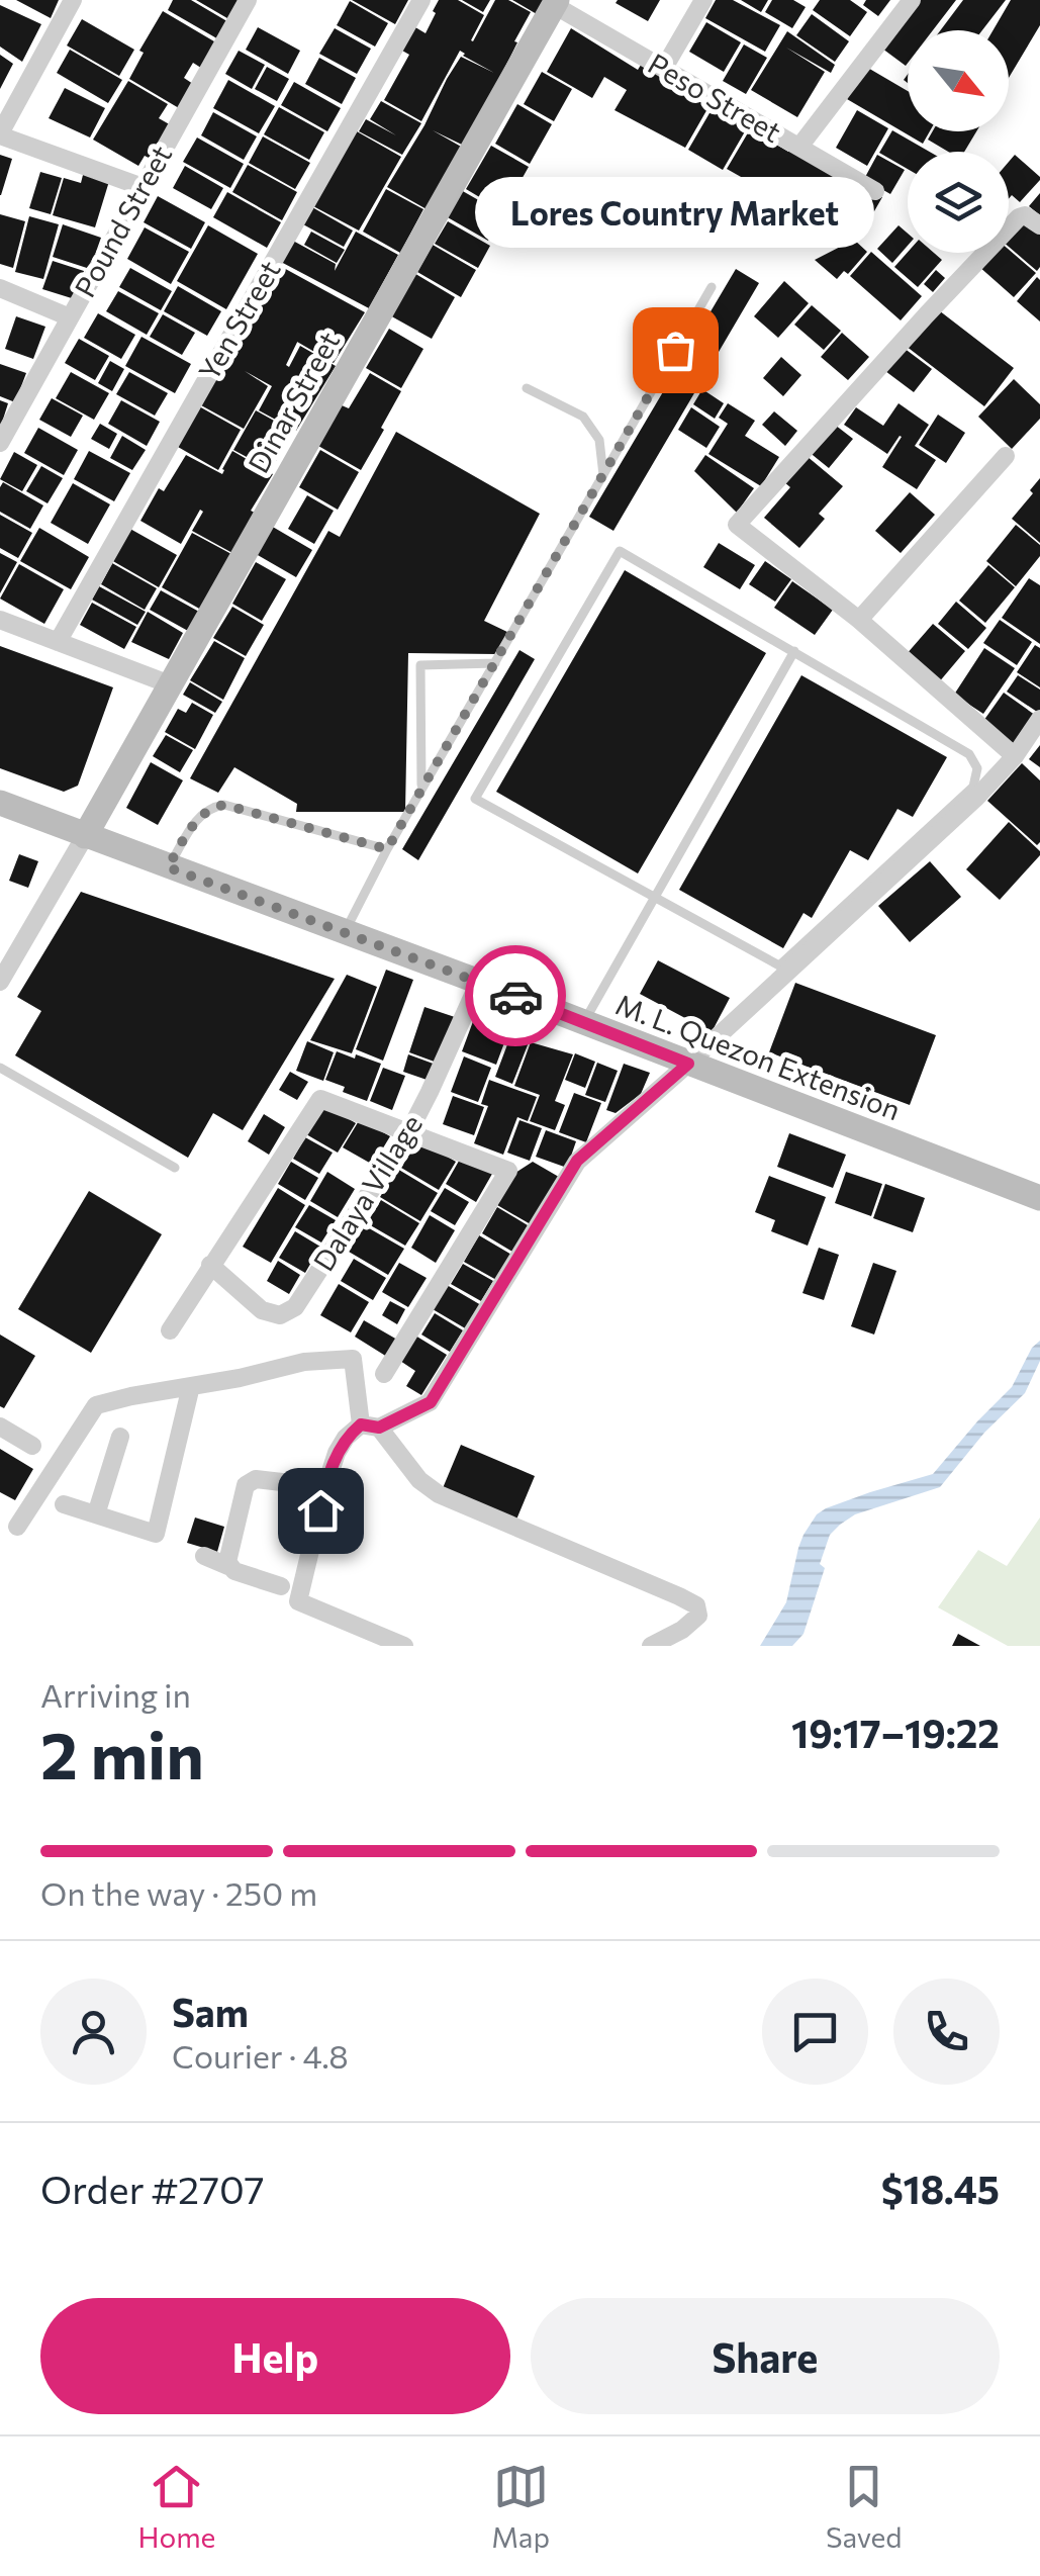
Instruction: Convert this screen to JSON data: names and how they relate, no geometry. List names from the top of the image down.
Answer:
{
  "streets": {
    "main road": ["Dinar Street", "M. L. Quezon Extension"],
    "street": [
      "Peso Street",
      "Pound Street",
      "Yen Street",
      "Dalaya Village"
    ]
  },
  "crossings": [
    ["Peso Street", "Dinar Street"],
    ["Dinar Street", "M. L. Quezon Extension"],
    ["M. L. Quezon Extension", "Dalaya Village"]
  ],
  "places": ["Lores Country Market"],
  "north": "bottom right",
  "page": {
    "bubble": "Lores Country Market",
    "heading": ["2 min", "Arriving in", "19:17–19:22"],
    "panel": [
      "Sam",
      "Courier · 4.8",
      "Order #2707",
      "$18.45"
    ],
    "bar": "On the way · 250 m",
    "buttons": ["Help", "Share"],
    "tabs": ["Home", "Map", "Saved"]
  }
}
